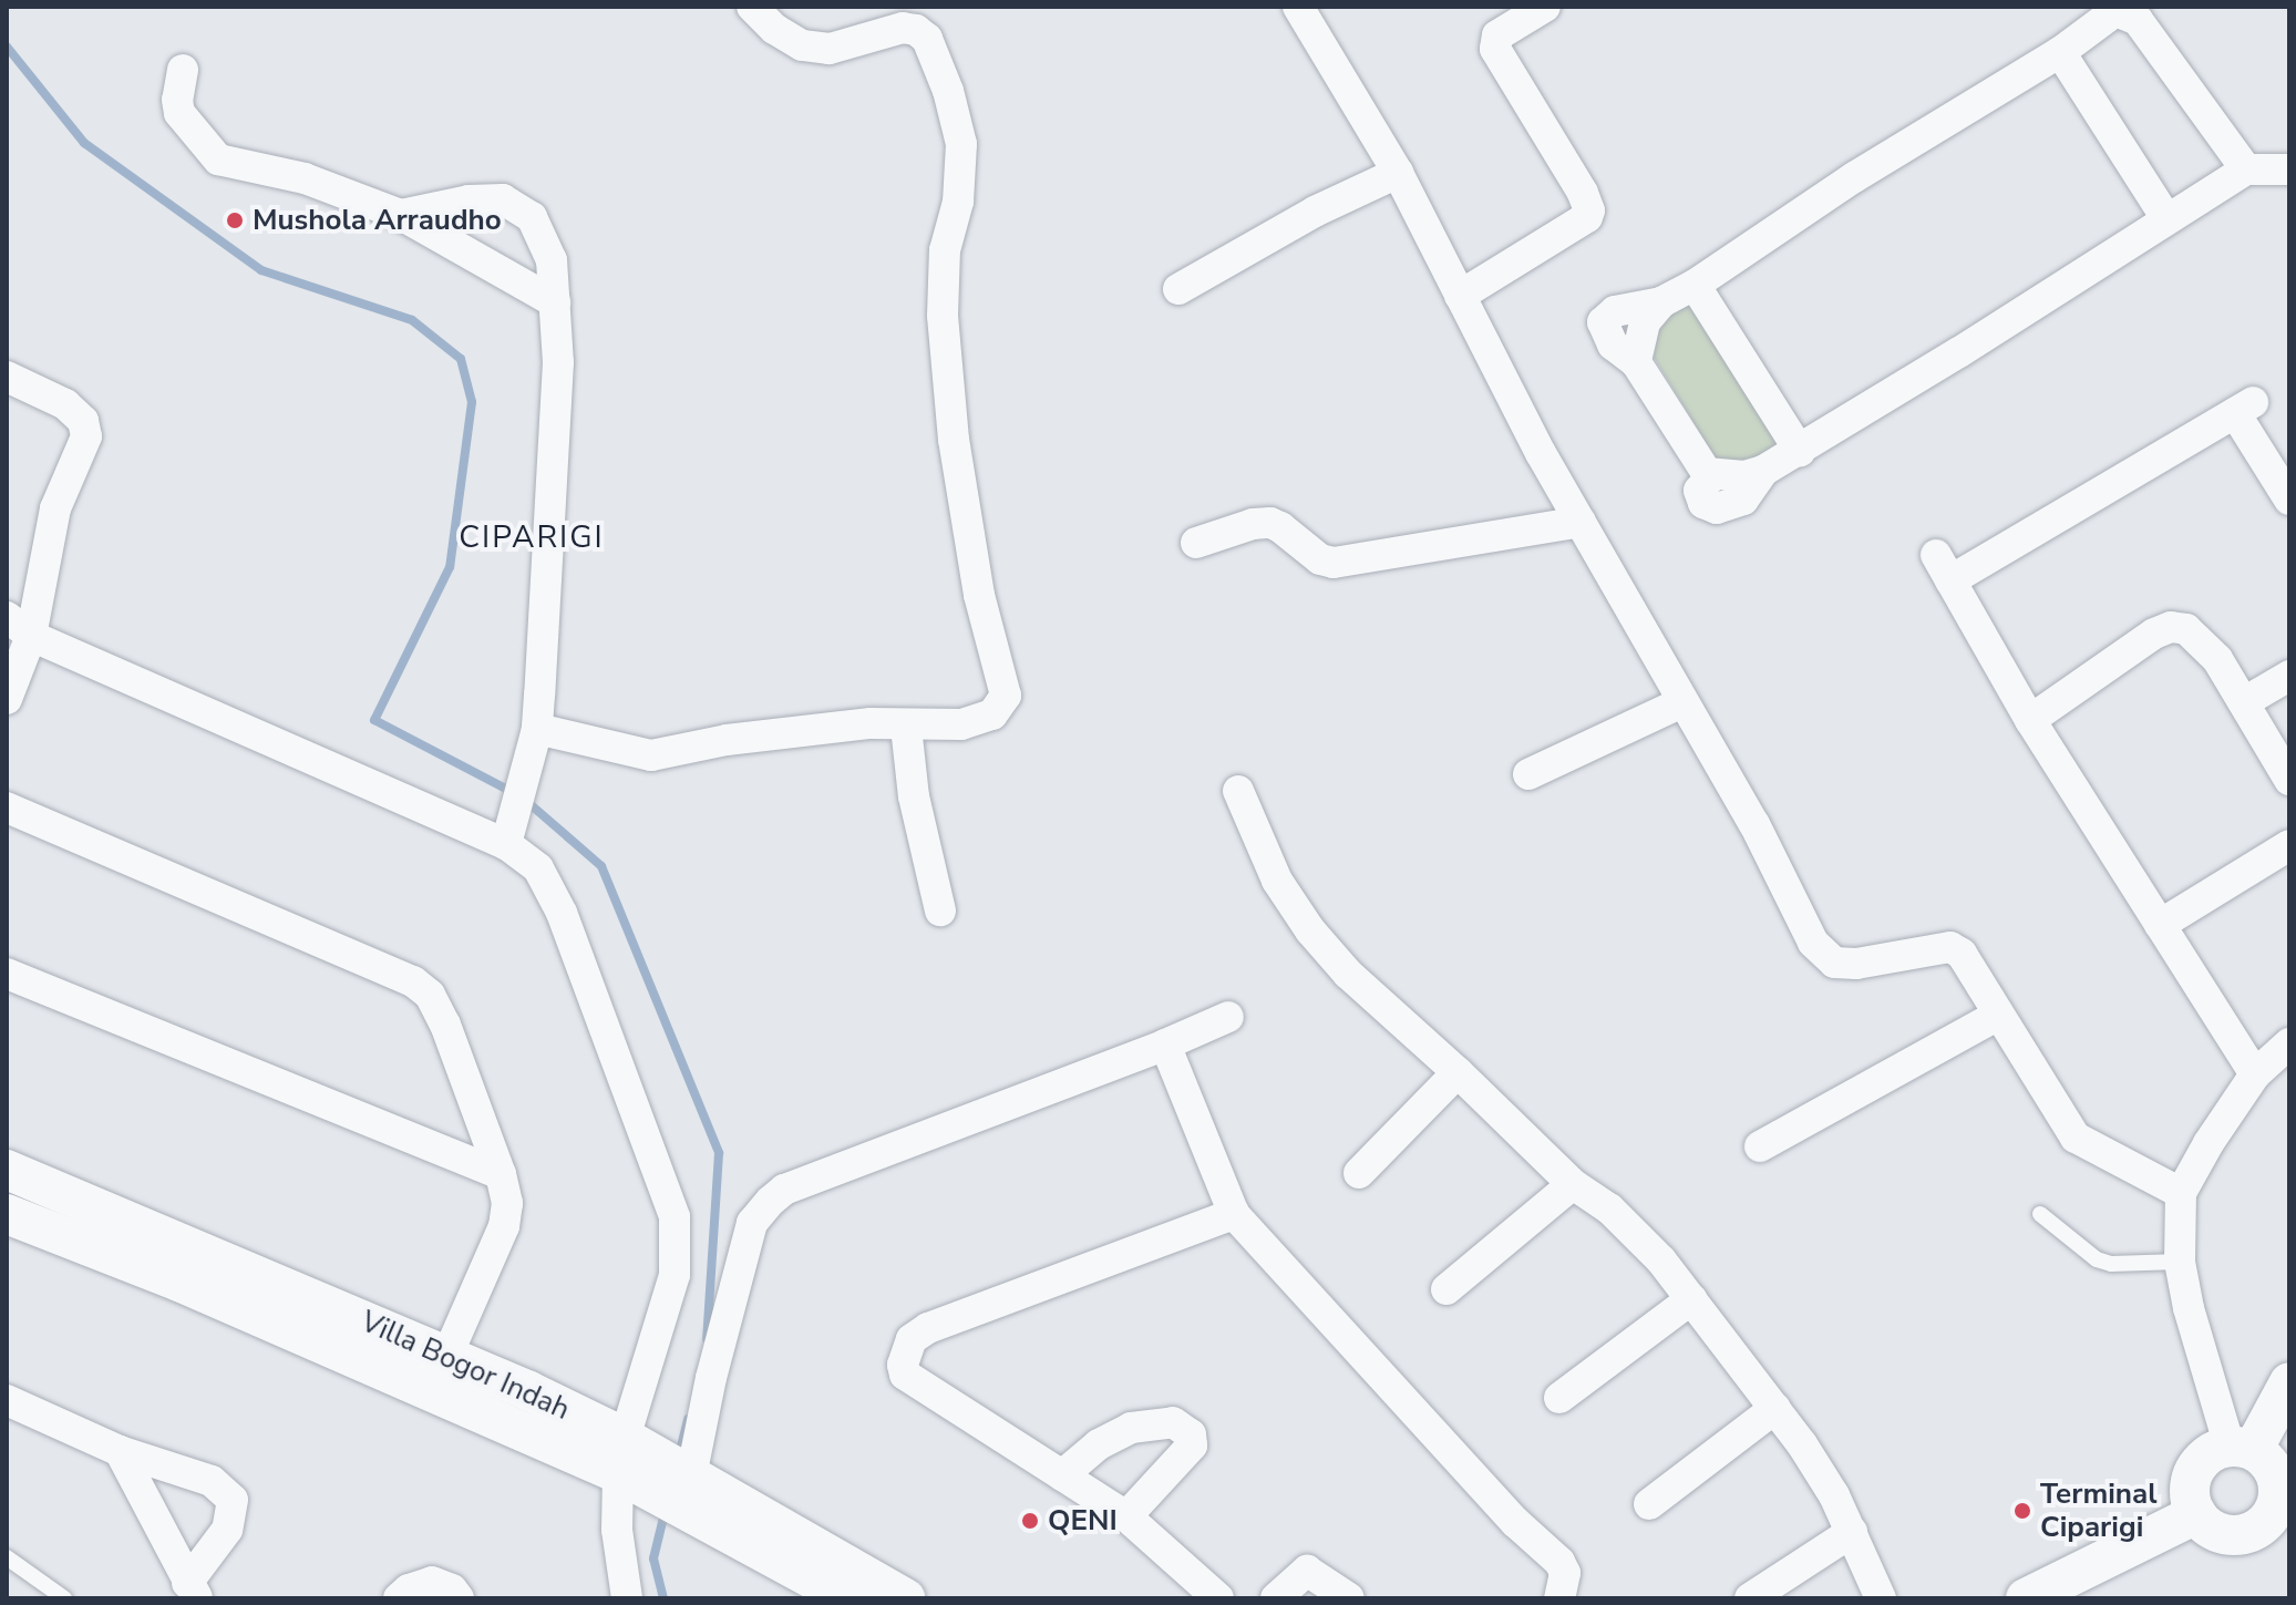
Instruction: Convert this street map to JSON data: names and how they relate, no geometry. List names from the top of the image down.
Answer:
{
  "streets": {
    "street": ["Villa Bogor Indah"]
  },
  "districts": ["CIPARIGI"],
  "places": ["Mushola Arraudho", "Terminal Ciparigi", "QENI"]
}
